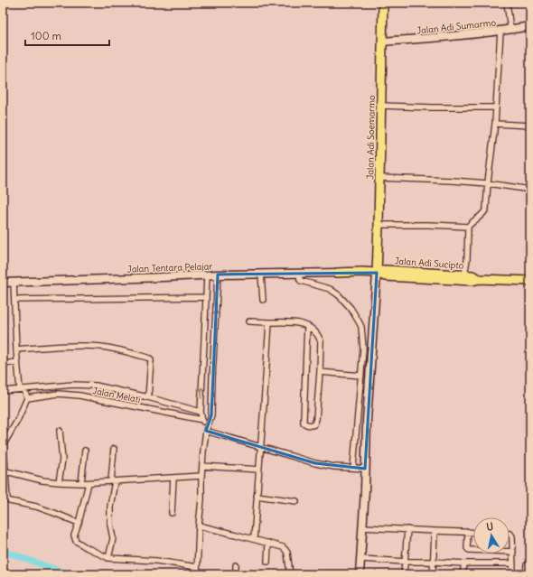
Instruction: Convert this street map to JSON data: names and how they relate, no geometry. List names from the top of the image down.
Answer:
{
  "streets": {
    "main road": [
      "Jalan Adi Sumarmo",
      "Jalan Adi Soemarmo",
      "Jalan Adi Sucipto",
      "Jalan Tentara Pelajar"
    ],
    "street": ["Jalan Melati"]
  },
  "crossings": [
    ["Jalan Adi Sumarmo", "Jalan Adi Soemarmo"],
    ["Jalan Adi Soemarmo", "Jalan Adi Sucipto"],
    ["Jalan Adi Sucipto", "Jalan Tentara Pelajar"]
  ],
  "scale_bar": "100 m",
  "north": "top"
}
